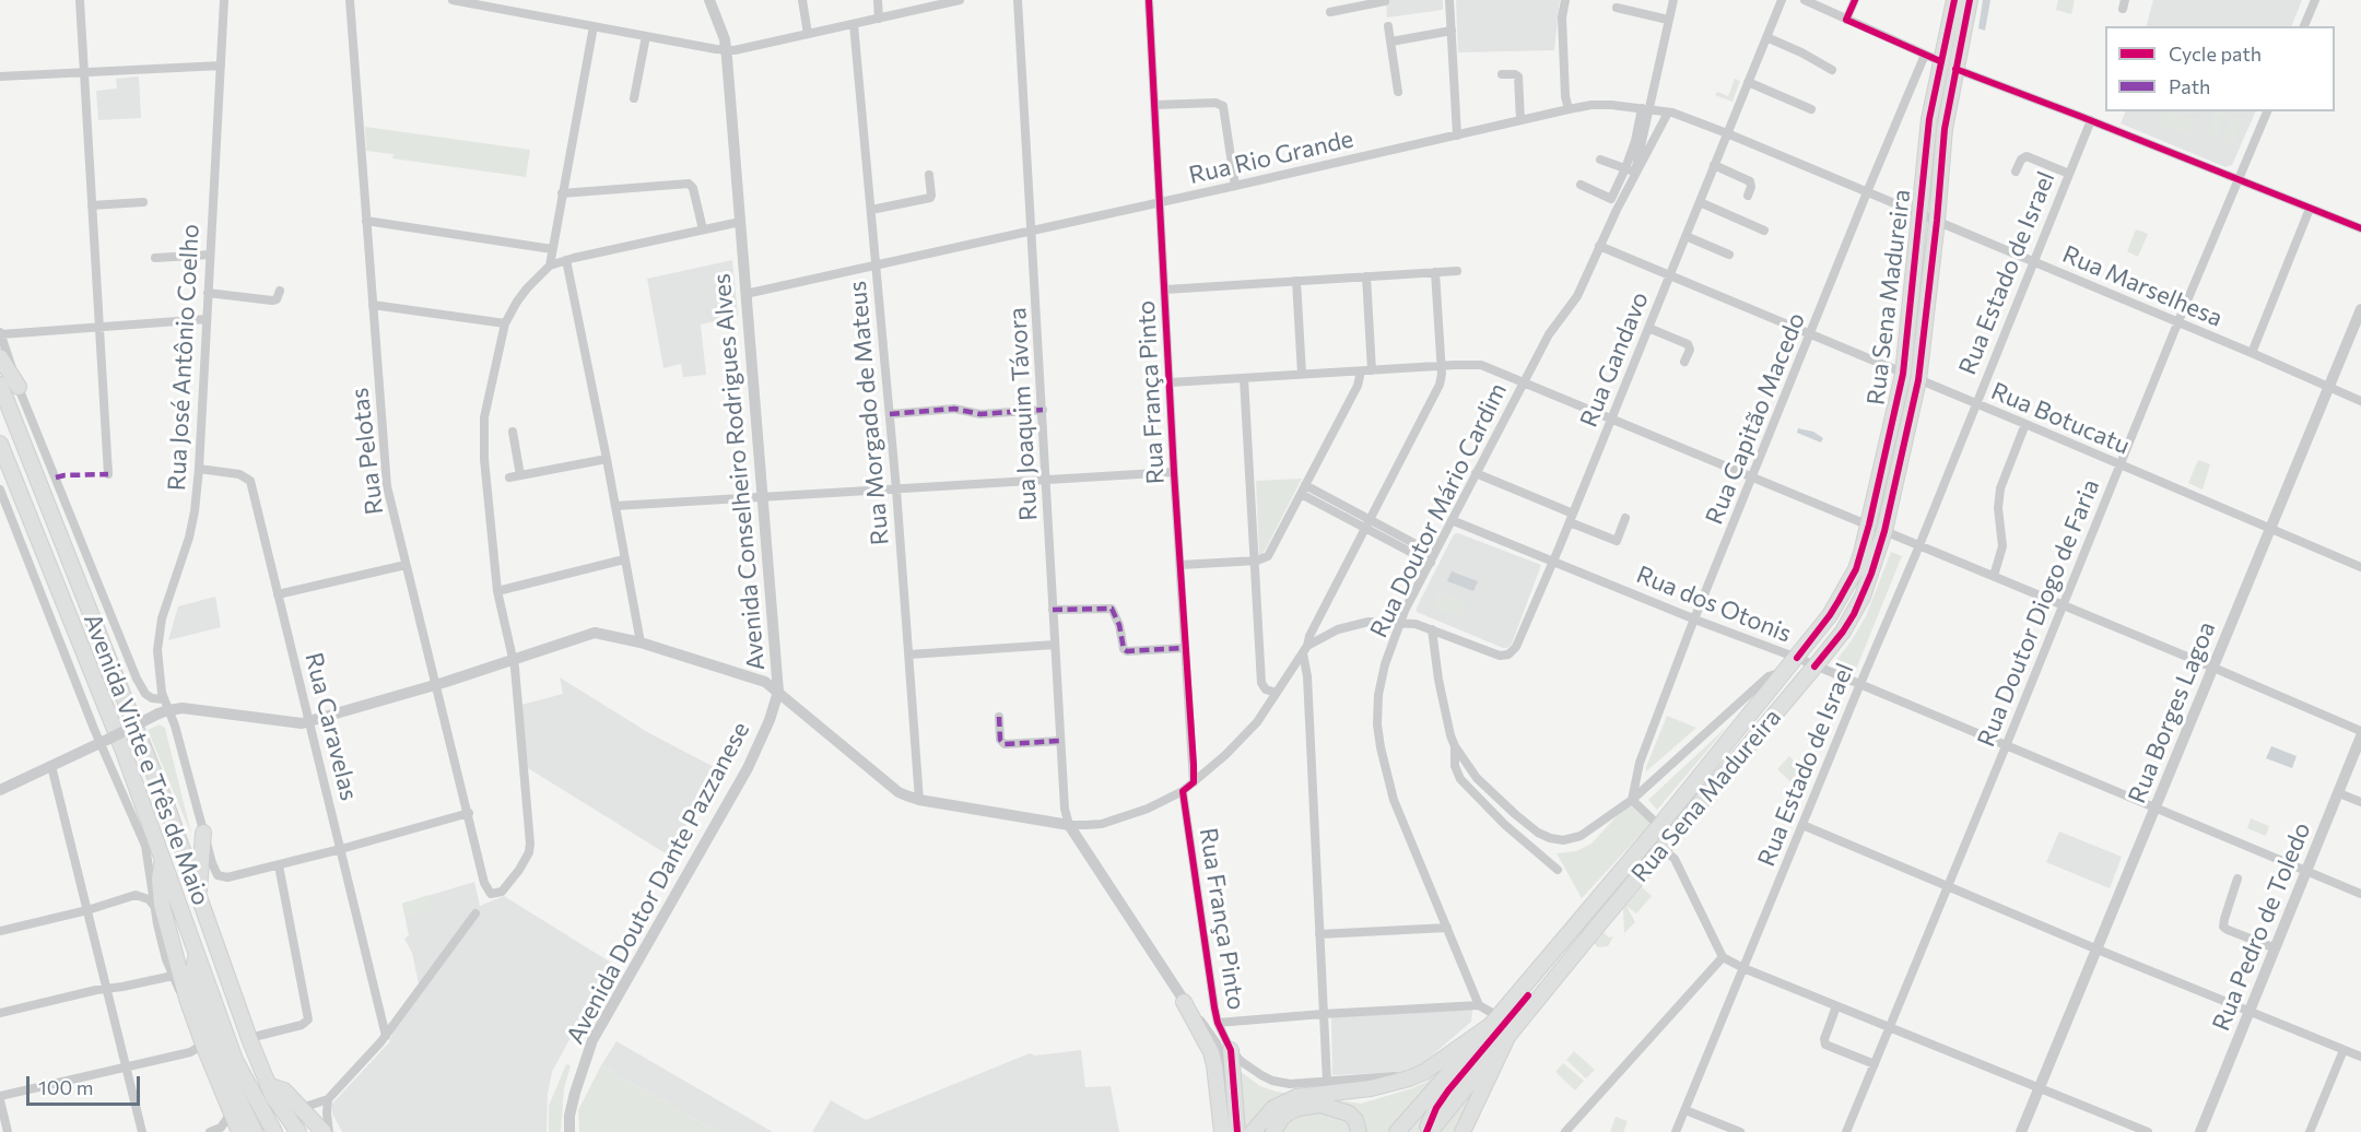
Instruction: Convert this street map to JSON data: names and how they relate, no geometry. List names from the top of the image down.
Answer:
{
  "streets": {
    "main road": ["Rua Sena Madureira", "Avenida Vinte e Três de Maio"],
    "street": [
      "Rua Rio Grande",
      "Rua Estado de Israel",
      "Rua Marselhesa",
      "Rua José Antônio Coelho",
      "Rua Gandavo",
      "Rua França Pinto",
      "Rua Morgado de Mateus",
      "Rua Joaquim Távora",
      "Rua Capitão Macedo",
      "Rua Botucatu",
      "Rua Pelotas",
      "Avenida Conselheiro Rodrigues Alves",
      "Rua Doutor Mário Cardim",
      "Rua dos Otonis",
      "Rua Doutor Diogo de Faria",
      "Rua Borges Lagoa",
      "Rua Caravelas",
      "Avenida Doutor Dante Pazzanese",
      "Rua Pedro de Toledo"
    ]
  },
  "crossings": [
    ["Rua Rio Grande", "Rua Marselhesa"],
    ["Rua Rio Grande", "Rua Gandavo"],
    ["Rua Rio Grande", "Rua França Pinto"],
    ["Rua Rio Grande", "Rua Morgado de Mateus"],
    ["Rua Rio Grande", "Rua Joaquim Távora"],
    ["Rua Rio Grande", "Avenida Conselheiro Rodrigues Alves"],
    ["Rua Rio Grande", "Rua Doutor Mário Cardim"],
    ["Rua Estado de Israel", "Rua Marselhesa"],
    ["Rua Estado de Israel", "Rua Botucatu"],
    ["Rua Estado de Israel", "Rua dos Otonis"],
    ["Rua Marselhesa", "Rua Sena Madureira"],
    ["Rua Marselhesa", "Rua Gandavo"],
    ["Rua Marselhesa", "Rua Capitão Macedo"],
    ["Rua Marselhesa", "Rua Doutor Diogo de Faria"],
    ["Rua Marselhesa", "Rua Borges Lagoa"],
    ["Rua Sena Madureira", "Rua Gandavo"],
    ["Rua Sena Madureira", "Rua Capitão Macedo"],
    ["Rua Sena Madureira", "Rua Botucatu"],
    ["Rua Sena Madureira", "Rua dos Otonis"],
    ["Rua José Antônio Coelho", "Rua Pelotas"],
    ["Rua José Antônio Coelho", "Rua Caravelas"],
    ["Rua Gandavo", "Rua Botucatu"],
    ["Rua Gandavo", "Rua dos Otonis"],
    ["Rua Morgado de Mateus", "Avenida Conselheiro Rodrigues Alves"],
    ["Rua Joaquim Távora", "Avenida Conselheiro Rodrigues Alves"],
    ["Rua Capitão Macedo", "Rua Botucatu"],
    ["Rua Capitão Macedo", "Rua dos Otonis"],
    ["Rua Botucatu", "Rua Doutor Mário Cardim"],
    ["Rua Botucatu", "Rua Doutor Diogo de Faria"],
    ["Rua Botucatu", "Rua Borges Lagoa"],
    ["Avenida Conselheiro Rodrigues Alves", "Avenida Doutor Dante Pazzanese"],
    ["Rua Doutor Mário Cardim", "Rua dos Otonis"],
    ["Rua dos Otonis", "Rua Doutor Diogo de Faria"],
    ["Rua dos Otonis", "Rua Borges Lagoa"],
    ["Rua dos Otonis", "Rua Pedro de Toledo"]
  ],
  "legend": ["Cycle path", "Path"],
  "scale_bar": "100 m"
}
